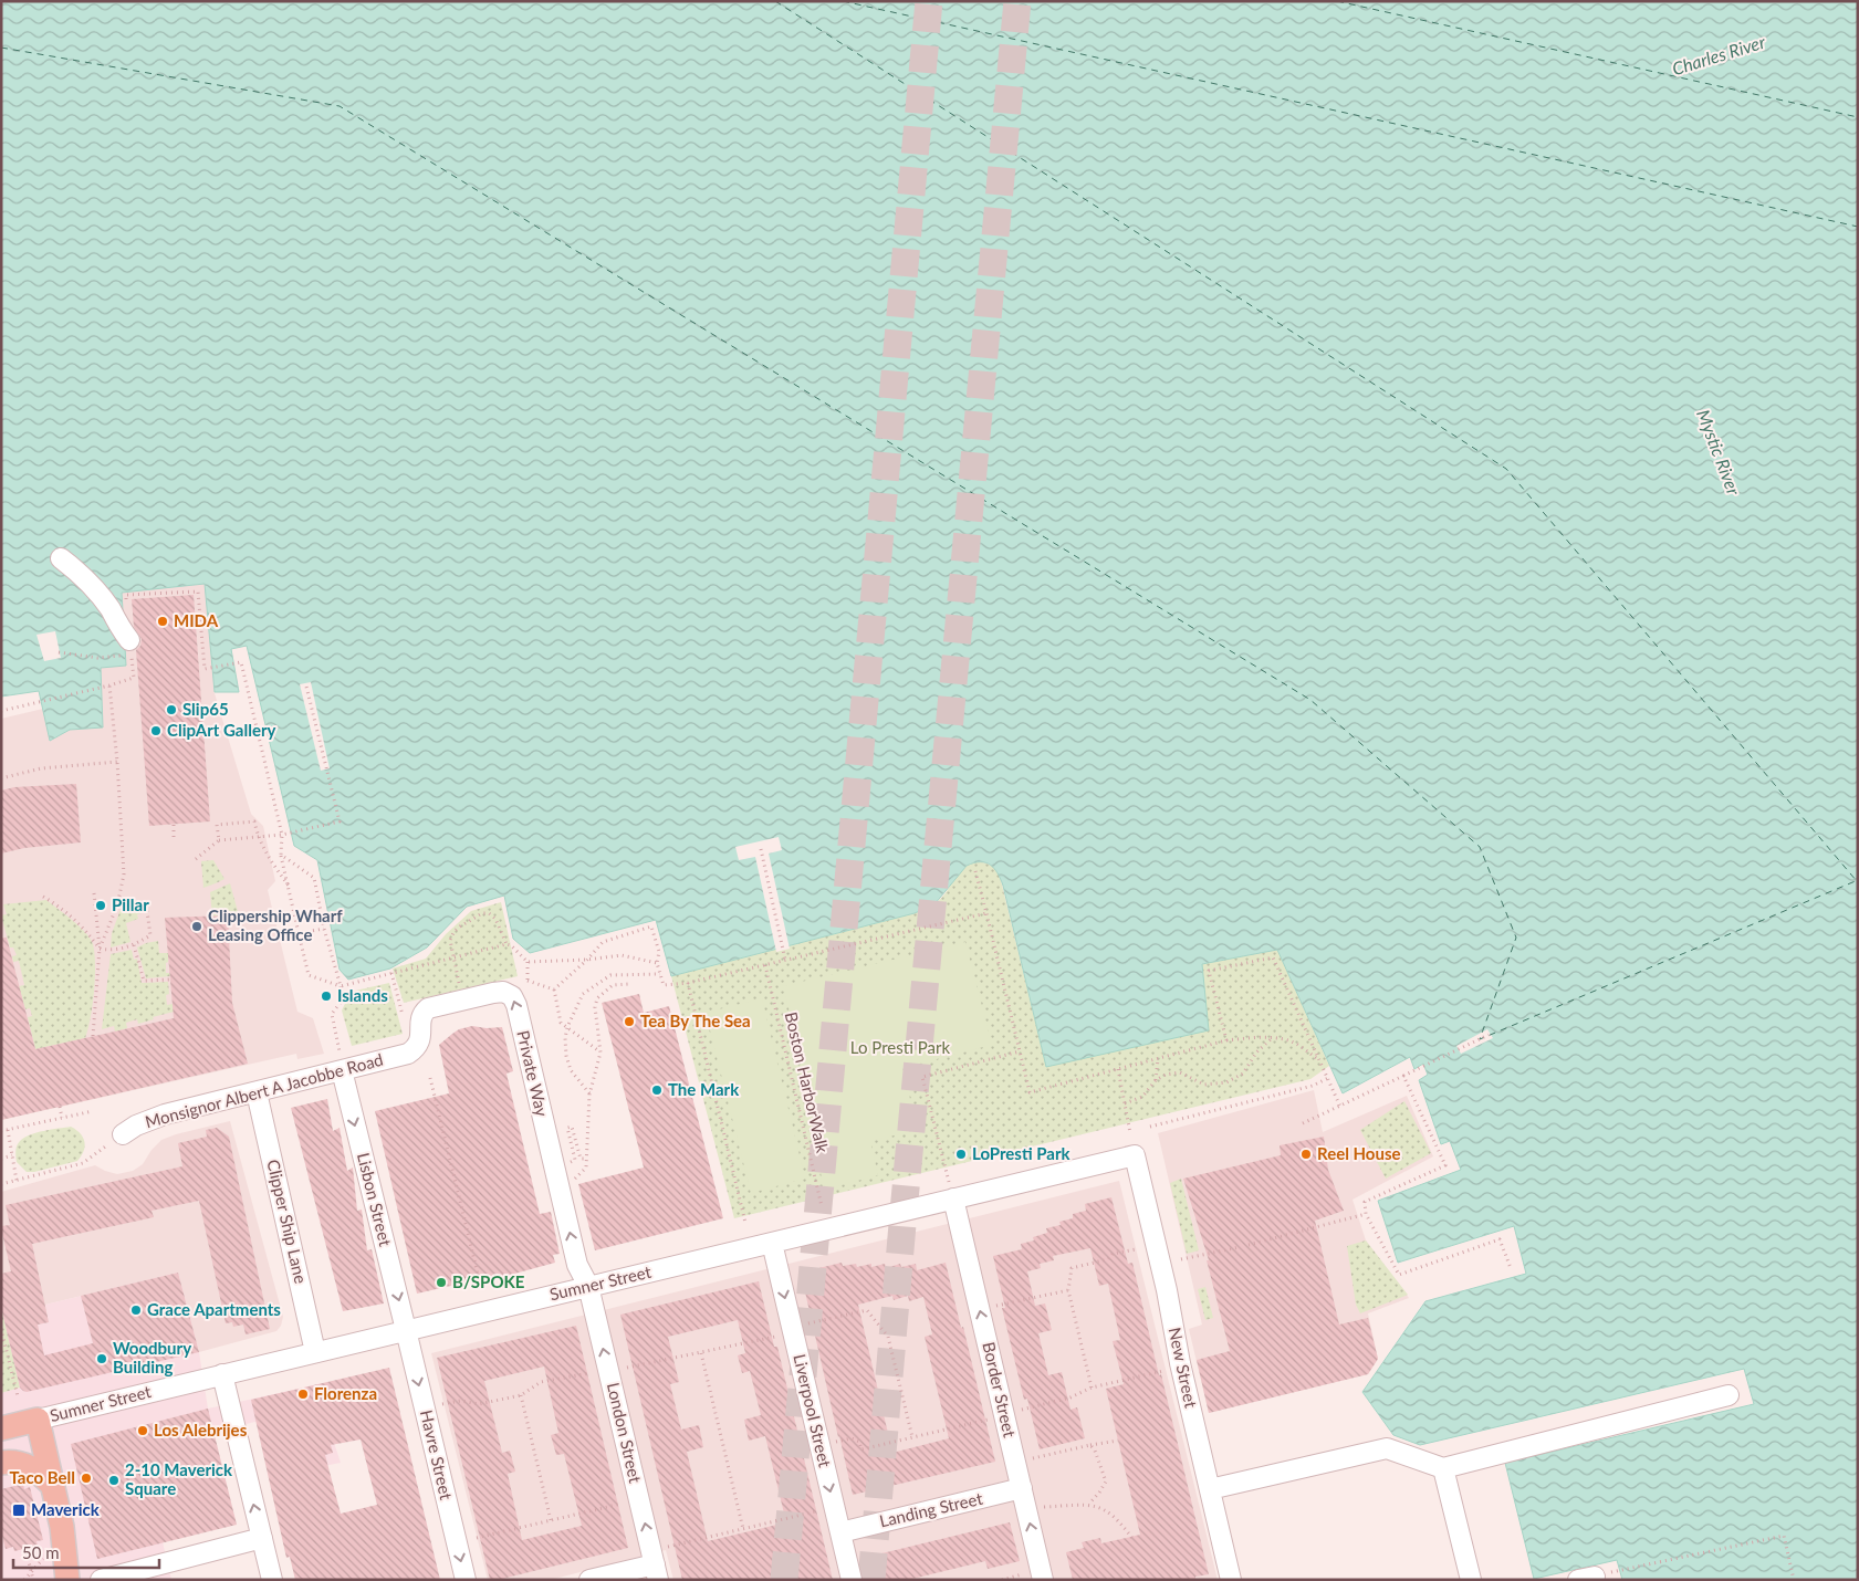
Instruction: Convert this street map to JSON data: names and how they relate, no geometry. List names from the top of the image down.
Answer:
{
  "streets": {
    "main road": ["Sumner Street"],
    "street": [
      "Private Way",
      "Monsignor Albert A Jacobbe Road",
      "Lisbon Street",
      "Clipper Ship Lane",
      "New Street",
      "Border Street",
      "Liverpool Street",
      "London Street",
      "Havre Street",
      "Landing Street"
    ],
    "path": ["Boston HarborWalk"]
  },
  "crossings": [
    ["Private Way", "Monsignor Albert A Jacobbe Road"],
    ["Private Way", "Sumner Street"],
    ["Private Way", "London Street"],
    ["Monsignor Albert A Jacobbe Road", "Lisbon Street"],
    ["Monsignor Albert A Jacobbe Road", "Clipper Ship Lane"],
    ["Lisbon Street", "Sumner Street"],
    ["Lisbon Street", "Havre Street"],
    ["Clipper Ship Lane", "Sumner Street"],
    ["Sumner Street", "New Street"],
    ["Sumner Street", "Border Street"],
    ["Sumner Street", "Liverpool Street"],
    ["Sumner Street", "London Street"],
    ["Sumner Street", "Havre Street"],
    ["Border Street", "Landing Street"],
    ["Liverpool Street", "Landing Street"]
  ],
  "one_way": [
    "Lisbon Street",
    "Border Street",
    "Liverpool Street",
    "London Street",
    "Havre Street"
  ],
  "water": ["Charles River", "Mystic River"],
  "parks": ["Lo Presti Park"],
  "places": {
    "other": [
      "MIDA",
      "Slip65",
      "ClipArt Gallery",
      "Pillar",
      "Clippership Wharf Leasing Office",
      "Islands",
      "Tea By The Sea",
      "The Mark",
      "LoPresti Park",
      "Reel House",
      "B/SPOKE",
      "Grace Apartments",
      "Woodbury Building",
      "Florenza",
      "Los Alebrijes",
      "Taco Bell",
      "2-10 Maverick Square"
    ],
    "transit": ["Maverick"]
  },
  "scale_bar": "50 m"
}
